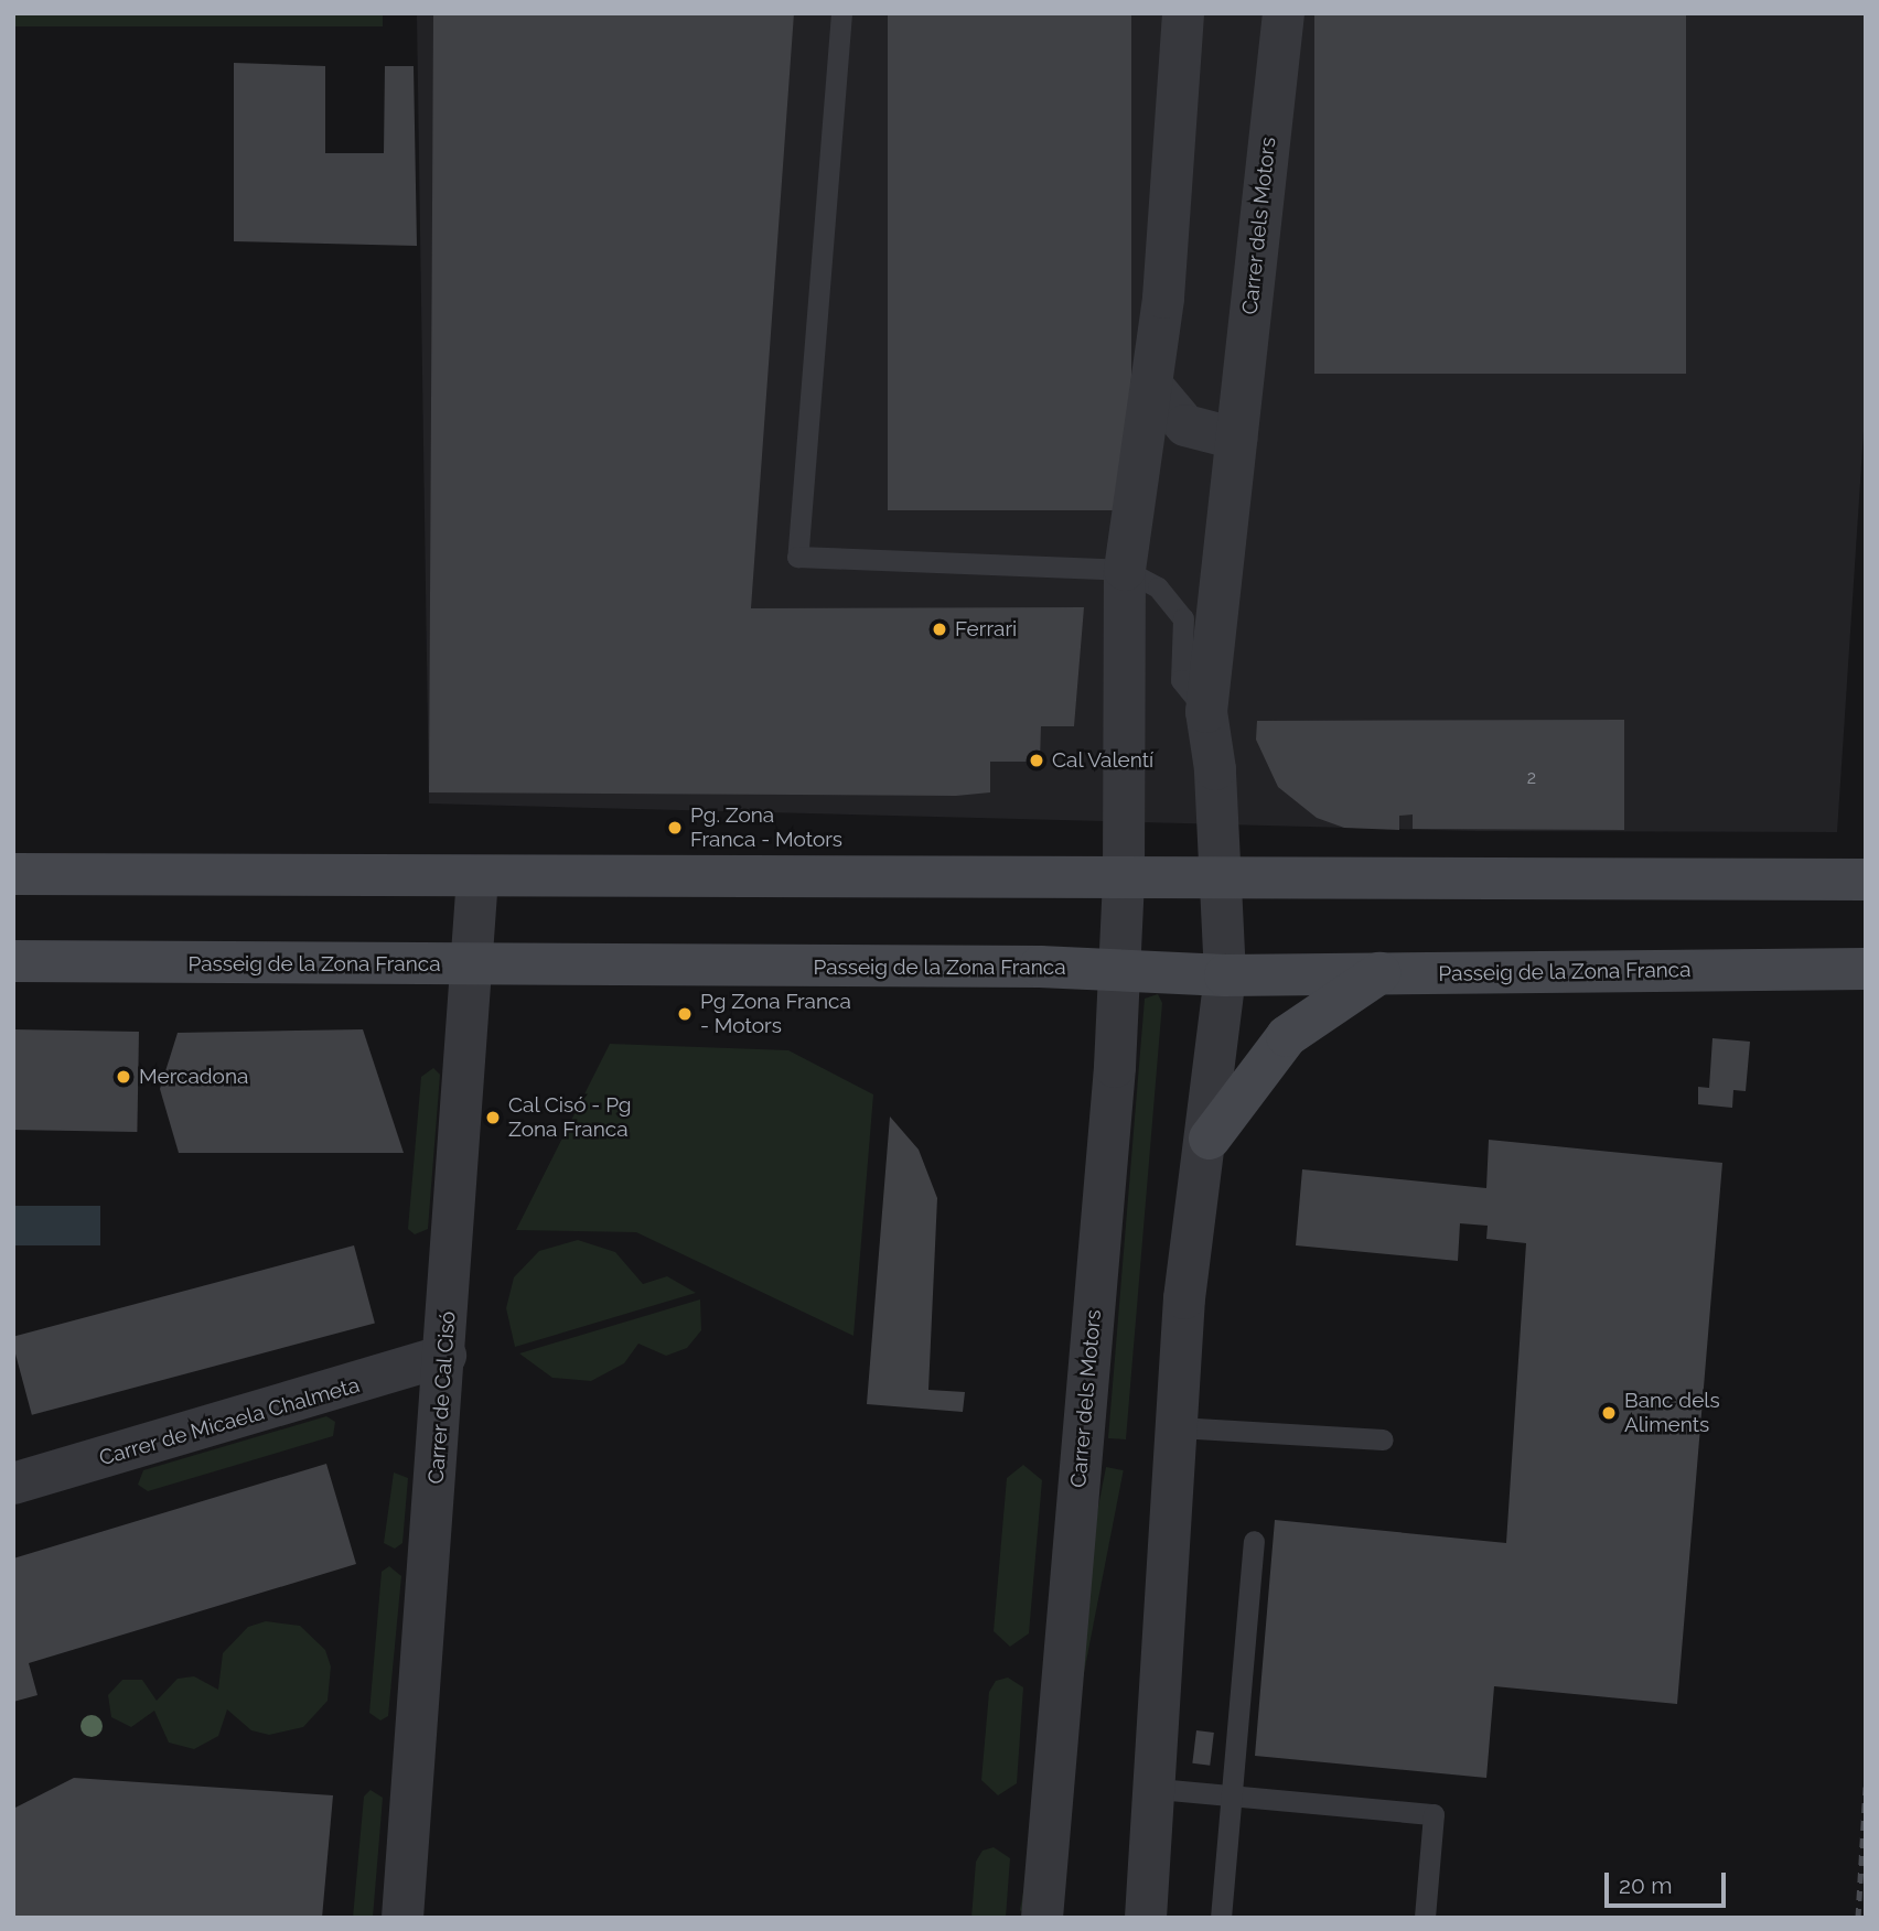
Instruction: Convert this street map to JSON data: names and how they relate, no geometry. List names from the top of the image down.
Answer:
{
  "streets": {
    "main road": ["Passeig de la Zona Franca"],
    "street": ["Carrer dels Motors", "Carrer de Cal Cisó", "Carrer de Micaela Chalmeta"]
  },
  "crossings": [
    ["Carrer dels Motors", "Passeig de la Zona Franca"],
    ["Passeig de la Zona Franca", "Carrer de Cal Cisó"],
    ["Carrer de Cal Cisó", "Carrer de Micaela Chalmeta"]
  ],
  "places": [
    "Ferrari",
    "Cal Valentí",
    "Pg. Zona Franca - Motors",
    "Pg Zona Franca - Motors",
    "Mercadona",
    "Cal Cisó - Pg Zona Franca",
    "Banc dels Aliments"
  ],
  "house_numbers": ["2"],
  "scale_bar": "20 m"
}
